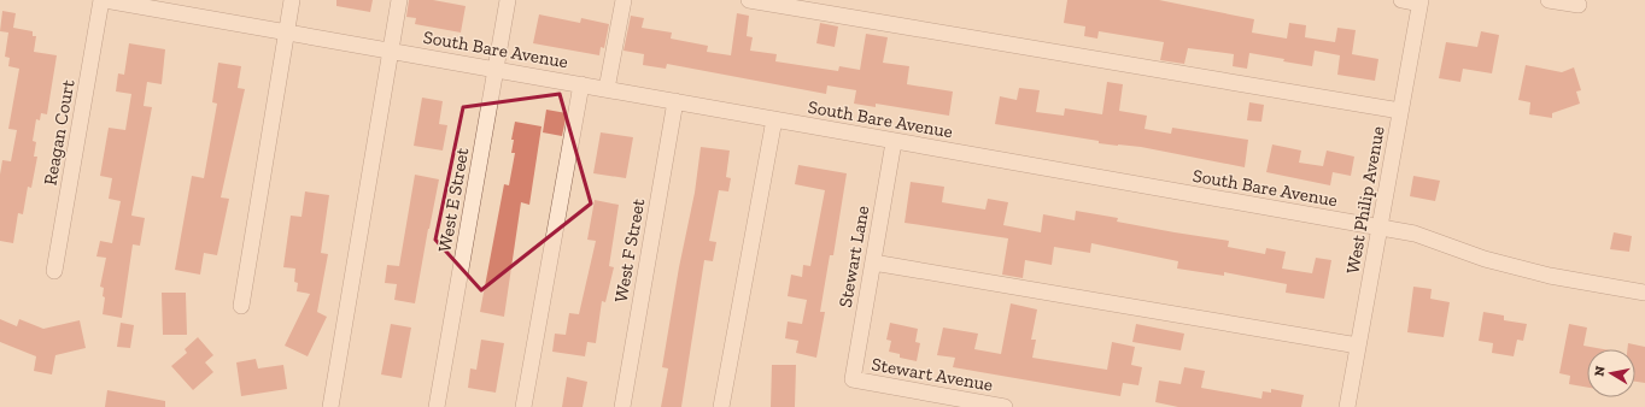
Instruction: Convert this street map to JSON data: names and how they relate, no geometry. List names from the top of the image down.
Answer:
{
  "streets": {
    "street": [
      "South Bare Avenue",
      "Reagan Court",
      "West E Street",
      "West Philip Avenue",
      "West F Street",
      "Stewart Lane",
      "Stewart Avenue"
    ]
  },
  "crossings": [
    ["South Bare Avenue", "West E Street"],
    ["South Bare Avenue", "West Philip Avenue"],
    ["South Bare Avenue", "West F Street"],
    ["South Bare Avenue", "Stewart Lane"],
    ["Stewart Lane", "Stewart Avenue"]
  ],
  "north": "left"
}
